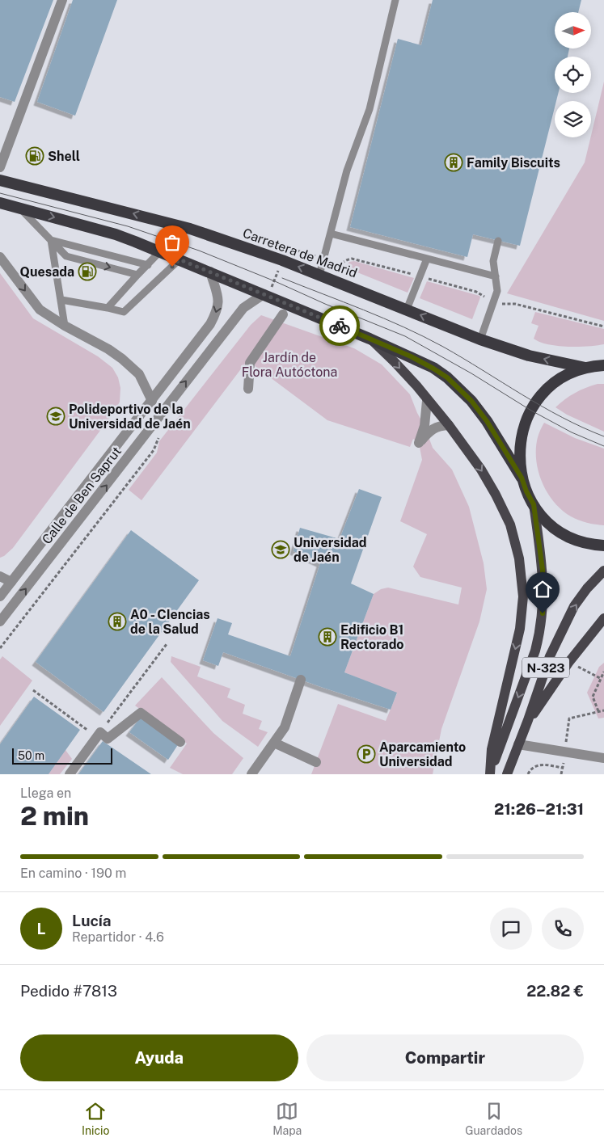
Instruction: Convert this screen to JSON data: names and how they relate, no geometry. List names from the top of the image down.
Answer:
{
  "streets": {
    "highway": ["Carretera de Madrid"],
    "main road": ["N-323"],
    "street": ["Calle de Ben Saprut"]
  },
  "parks": ["Jardín de Flora Autóctona"],
  "places": {
    "fuel station": ["Shell", "Quesada"],
    "building": ["Family Biscuits", "A0 - CIencias de la Salud", "Edificio B1 Rectorado"],
    "school or university": ["Polideportivo de la Universidad de Jaén", "Universidad de Jaén"],
    "parking": ["Aparcamiento Universidad"]
  },
  "scale_bar": "50 m",
  "north": "right",
  "page": {
    "scale": "50 m",
    "heading": ["2 min", "Llega en", "21:26–21:31"],
    "panel": [
      "Lucía",
      "Repartidor · 4.6",
      "Pedido #7813",
      "22.82 €"
    ],
    "bar": "En camino · 190 m",
    "round": "L",
    "buttons": ["Ayuda", "Compartir"],
    "tabs": ["Inicio", "Mapa", "Guardados"]
  }
}
